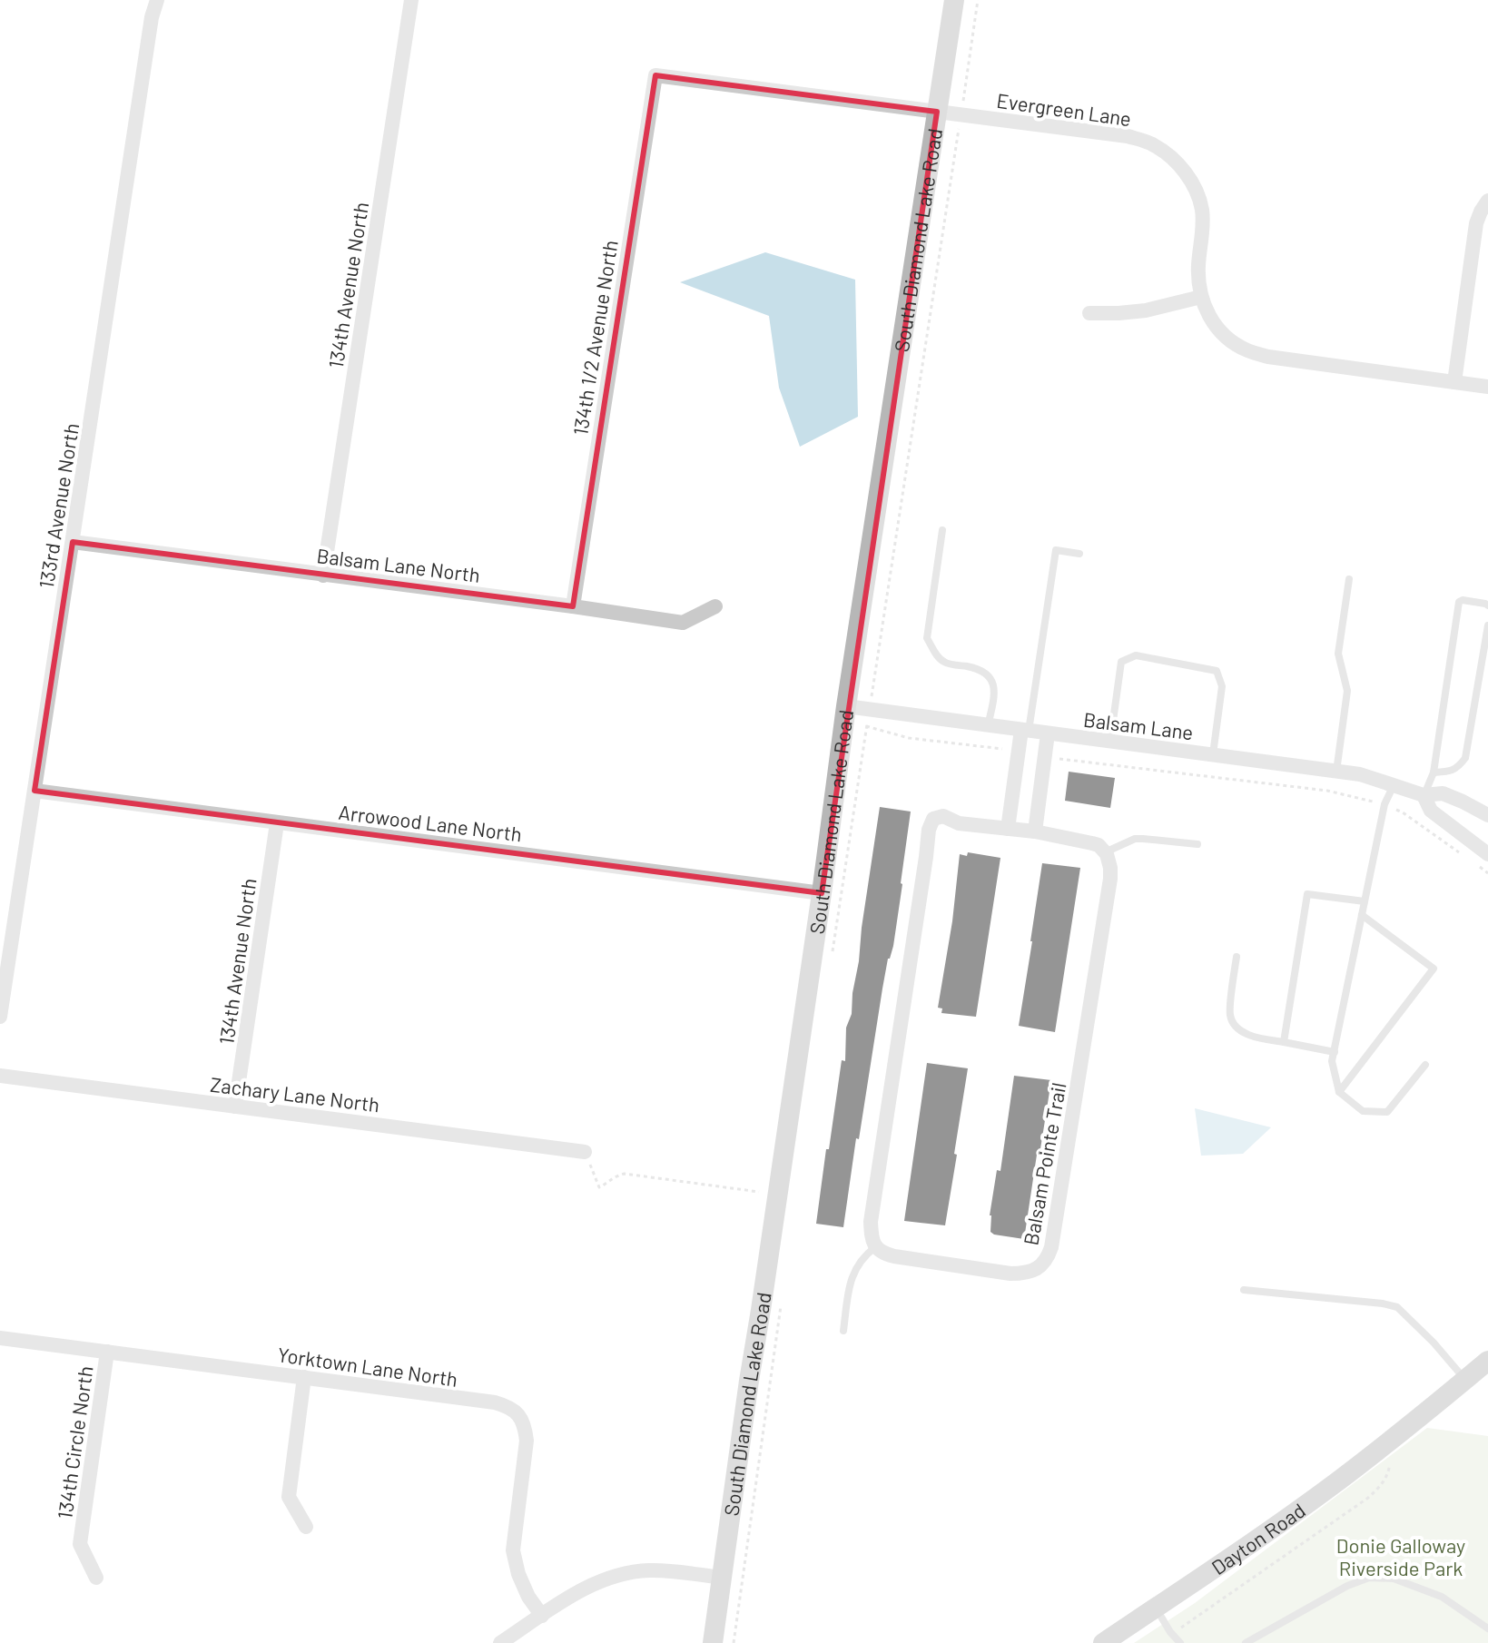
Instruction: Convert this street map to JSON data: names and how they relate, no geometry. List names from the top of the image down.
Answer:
{
  "streets": {
    "street": [
      "Evergreen Lane",
      "South Diamond Lake Road",
      "134th Avenue North",
      "134th 1/2 Avenue North",
      "133rd Avenue North",
      "Balsam Lane North",
      "Balsam Lane",
      "Arrowood Lane North",
      "Zachary Lane North",
      "Balsam Pointe Trail",
      "Yorktown Lane North",
      "134th Circle North",
      "Dayton Road"
    ]
  },
  "crossings": [
    ["Evergreen Lane", "South Diamond Lake Road"],
    ["Evergreen Lane", "134th 1/2 Avenue North"],
    ["South Diamond Lake Road", "Balsam Lane"],
    ["South Diamond Lake Road", "Arrowood Lane North"],
    ["134th Avenue North", "Balsam Lane North"],
    ["134th Avenue North", "Arrowood Lane North"],
    ["134th Avenue North", "Zachary Lane North"],
    ["134th 1/2 Avenue North", "Balsam Lane North"],
    ["133rd Avenue North", "Balsam Lane North"],
    ["133rd Avenue North", "Arrowood Lane North"],
    ["Yorktown Lane North", "134th Circle North"]
  ],
  "parks": ["Donie Galloway Riverside Park"]
}
